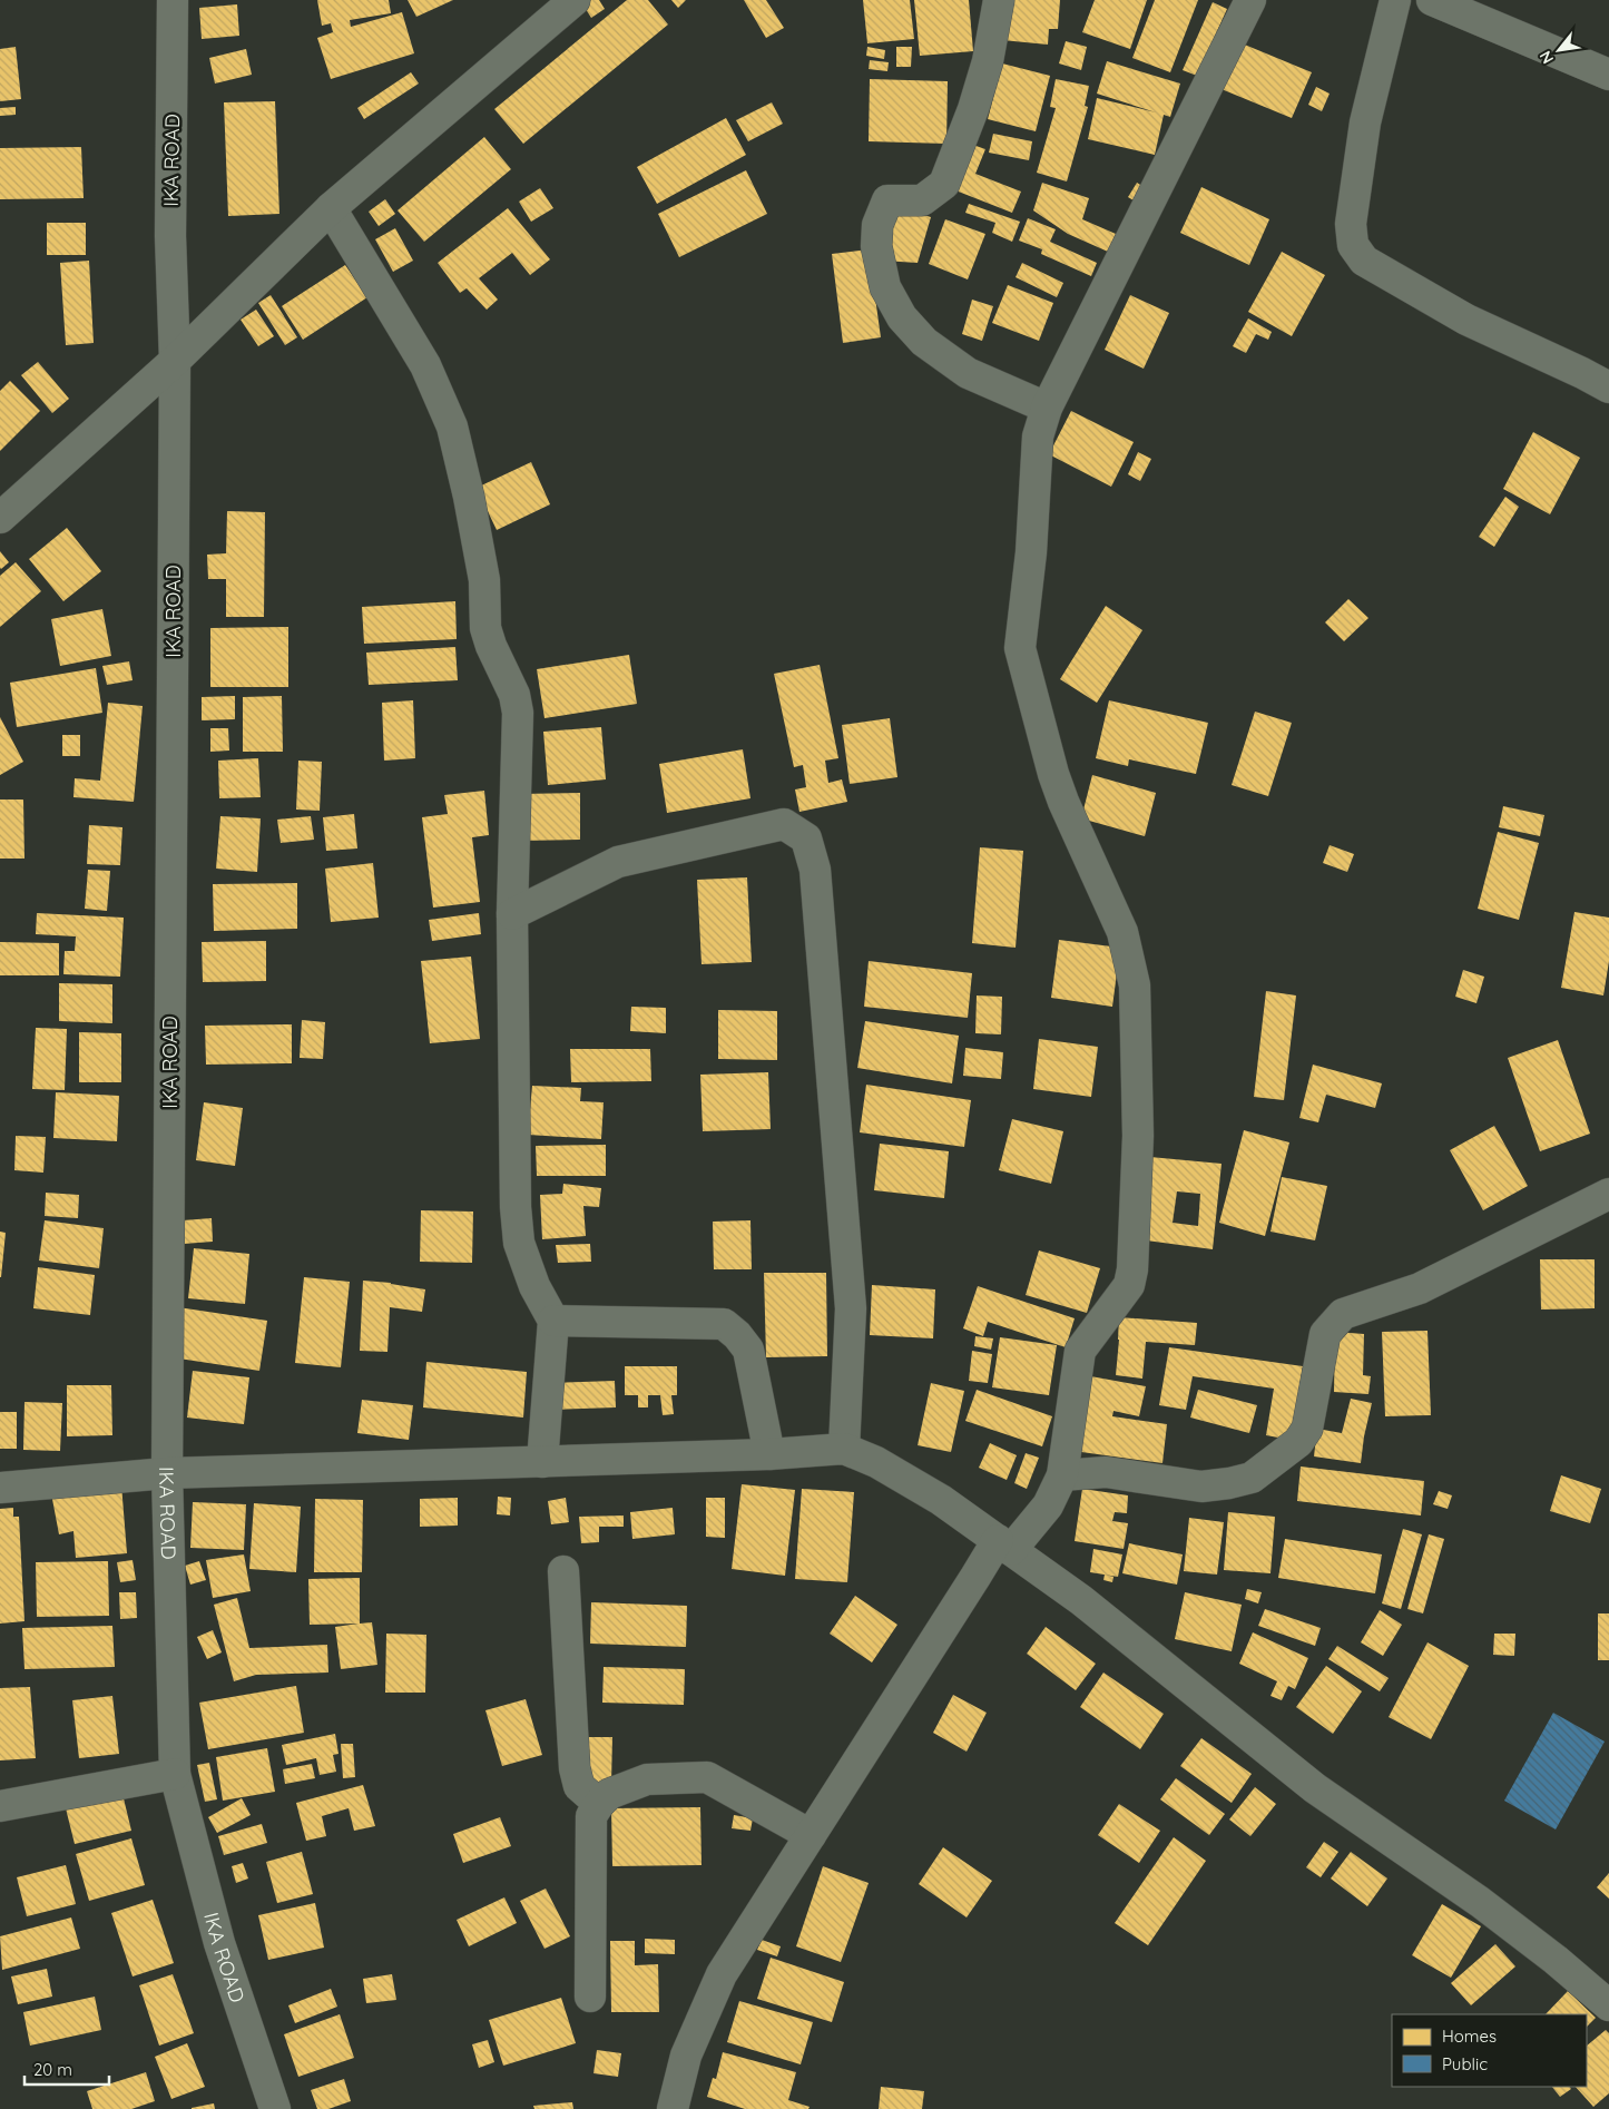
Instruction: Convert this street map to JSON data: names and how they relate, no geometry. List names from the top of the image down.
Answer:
{
  "streets": {
    "street": ["IKA ROAD"]
  },
  "legend": ["Homes", "Public"],
  "scale_bar": "20 m",
  "north": "bottom left"
}
